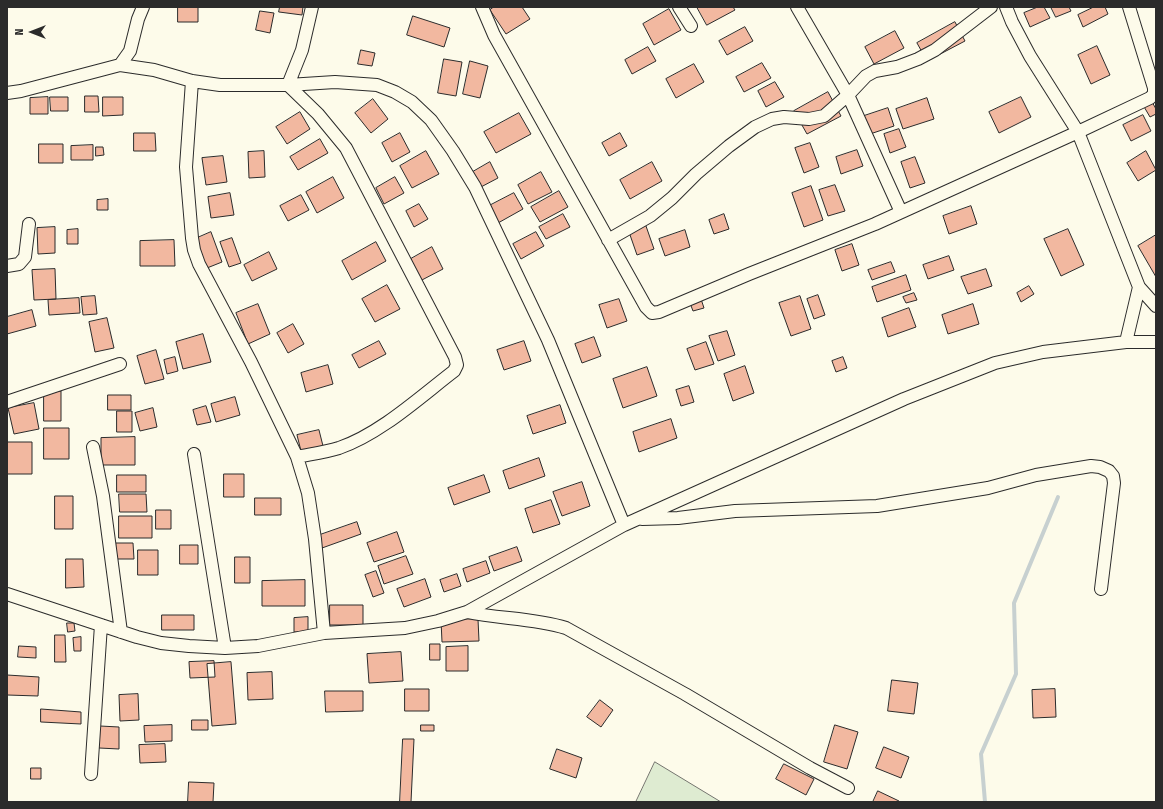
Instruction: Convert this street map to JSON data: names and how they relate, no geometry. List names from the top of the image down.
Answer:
{
  "north": "left"
}
